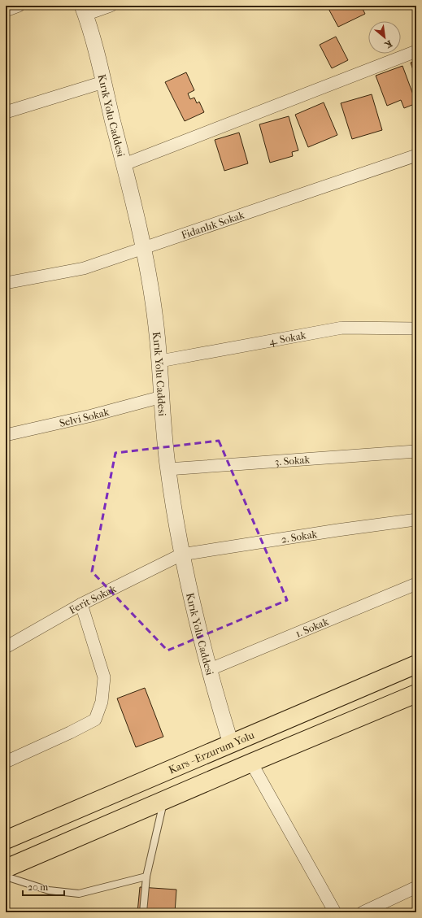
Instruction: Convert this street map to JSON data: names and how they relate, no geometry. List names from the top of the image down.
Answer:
{
  "streets": {
    "highway": ["Kars - Erzurum Yolu"],
    "street": [
      "Kırık Yolu Caddesi",
      "Fidanlık Sokak",
      "4. Sokak",
      "Selvi Sokak",
      "3. Sokak",
      "2. Sokak",
      "Ferit Sokak",
      "1. Sokak"
    ]
  },
  "crossings": [
    ["Kırık Yolu Caddesi", "Fidanlık Sokak"],
    ["Kırık Yolu Caddesi", "4. Sokak"],
    ["Kırık Yolu Caddesi", "Selvi Sokak"],
    ["Kırık Yolu Caddesi", "3. Sokak"],
    ["Kırık Yolu Caddesi", "2. Sokak"],
    ["Kırık Yolu Caddesi", "Ferit Sokak"],
    ["Kırık Yolu Caddesi", "1. Sokak"],
    ["Kırık Yolu Caddesi", "Kars - Erzurum Yolu"],
    ["2. Sokak", "Ferit Sokak"]
  ],
  "scale_bar": "20 m",
  "north": "bottom right"
}
